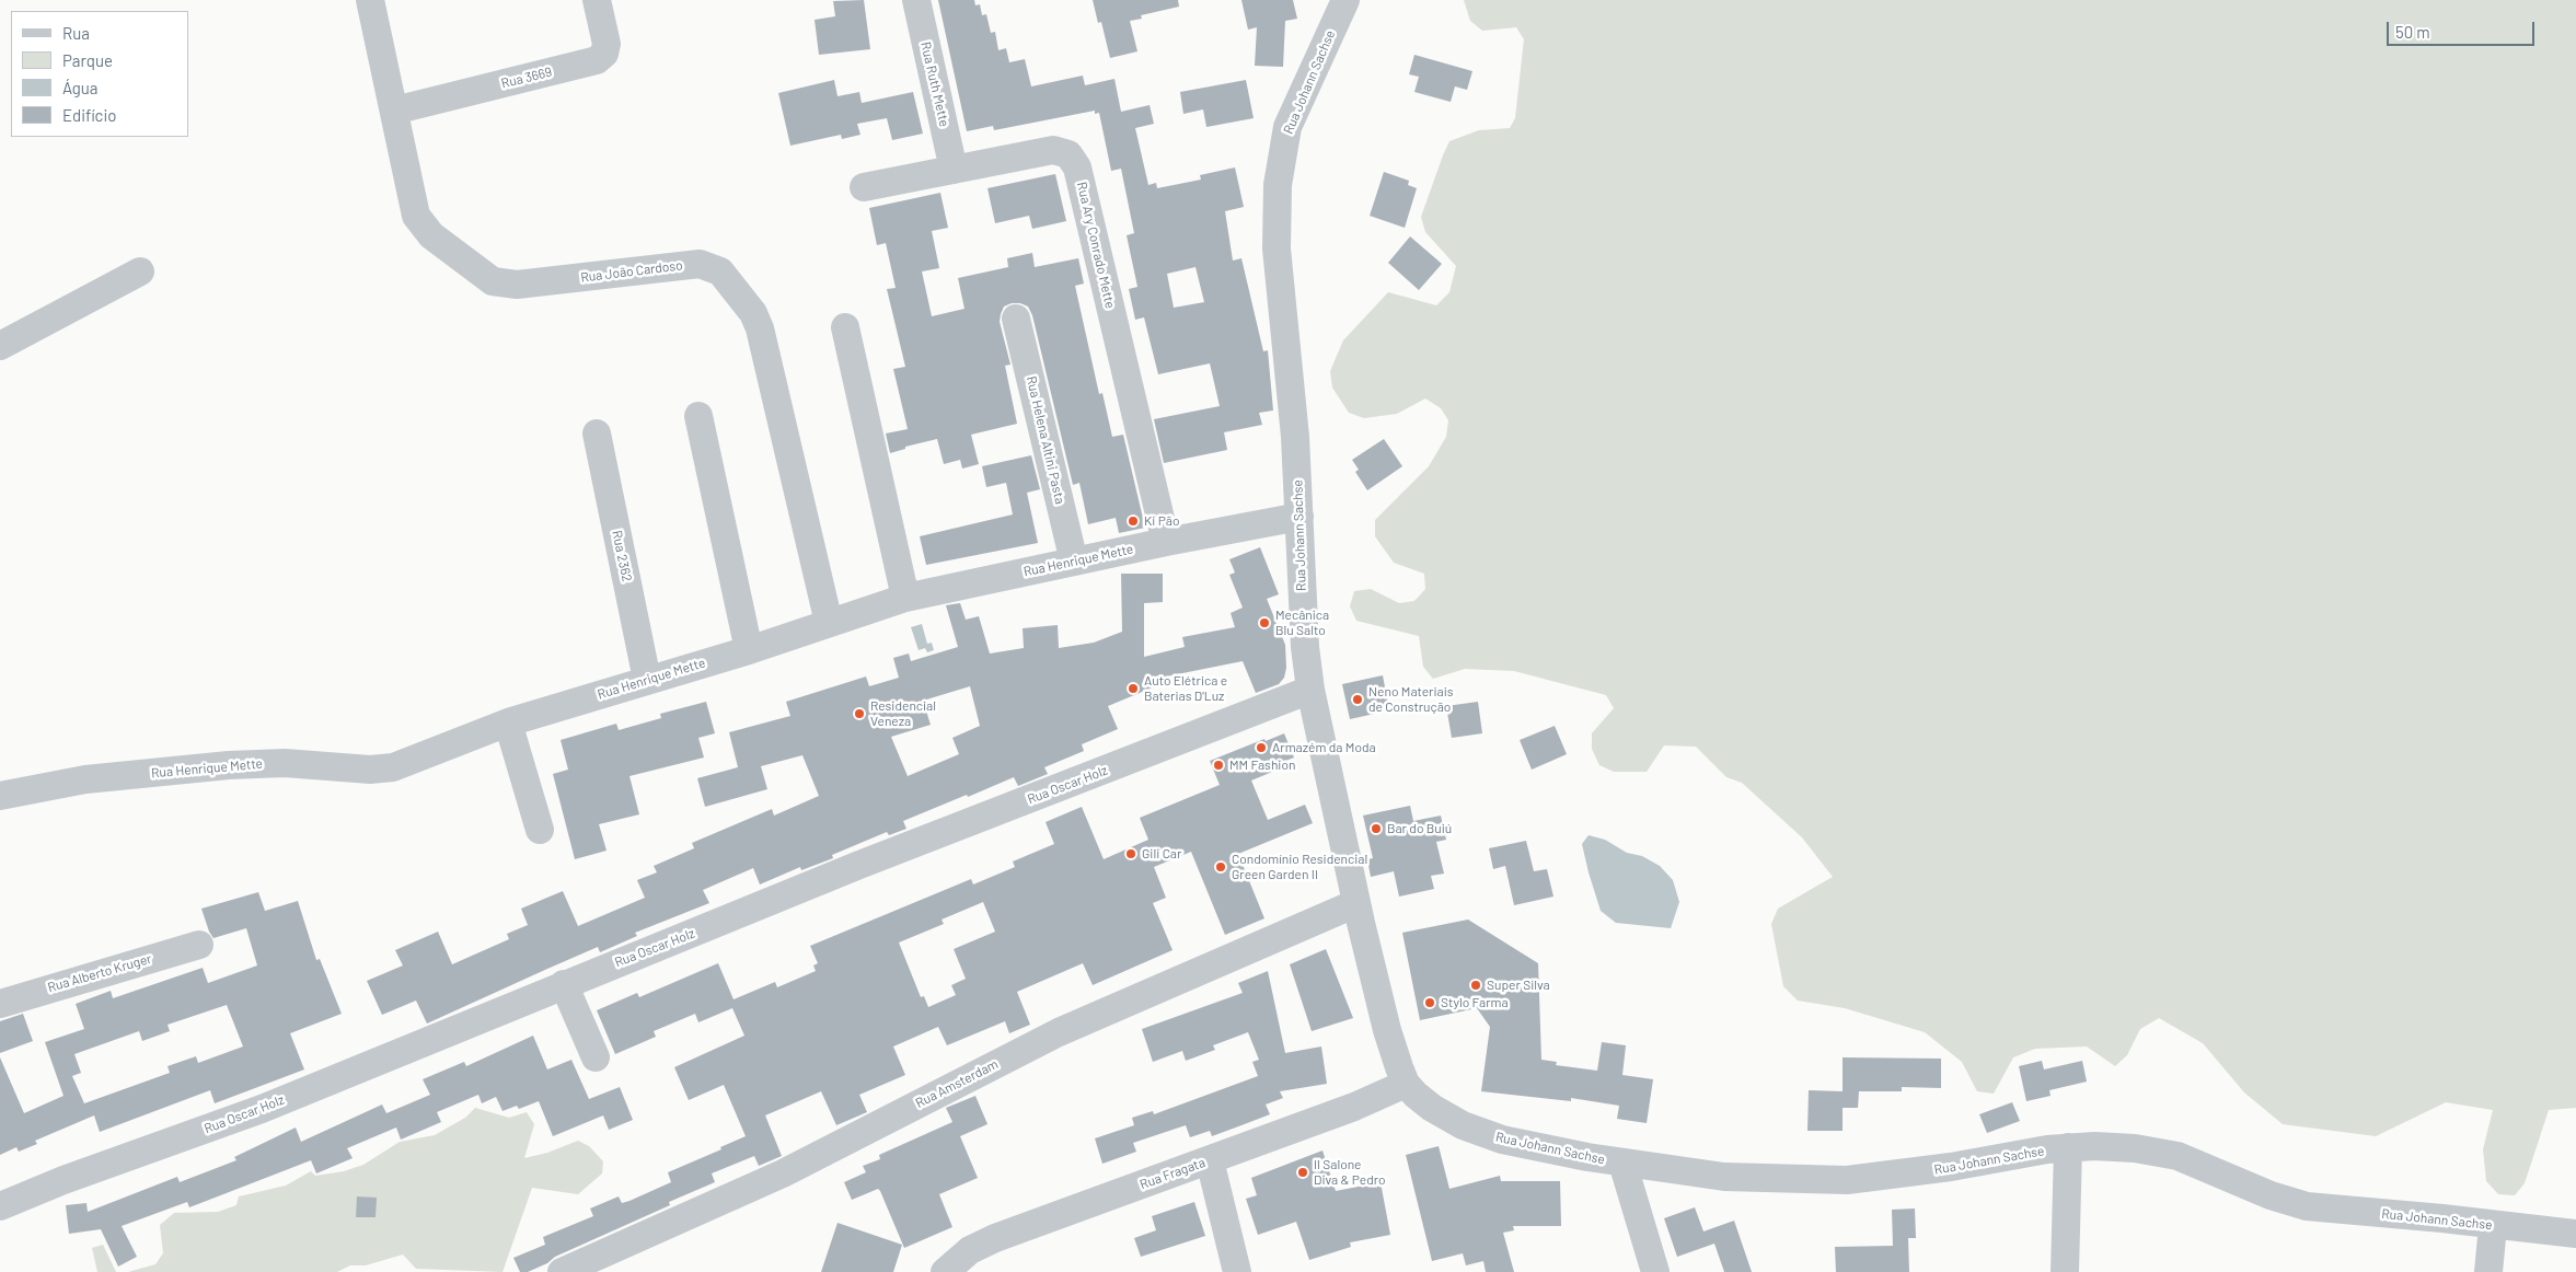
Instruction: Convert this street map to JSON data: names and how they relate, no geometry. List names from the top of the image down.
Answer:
{
  "streets": {
    "street": [
      "Rua 3669",
      "Rua Johann Sachse",
      "Rua Ruth Mette",
      "Rua Ary Conrado Mette",
      "Rua João Cardoso",
      "Rua Helena Altini Pasta",
      "Rua 2362",
      "Rua Henrique Mette",
      "Rua Oscar Holz",
      "Rua Alberto Kruger",
      "Rua Amsterdam",
      "Rua Fragata"
    ]
  },
  "crossings": [
    ["Rua 3669", "Rua João Cardoso"],
    ["Rua Johann Sachse", "Rua Henrique Mette"],
    ["Rua Johann Sachse", "Rua Oscar Holz"],
    ["Rua Johann Sachse", "Rua Amsterdam"],
    ["Rua Johann Sachse", "Rua Fragata"],
    ["Rua Ruth Mette", "Rua Ary Conrado Mette"],
    ["Rua Ary Conrado Mette", "Rua Henrique Mette"],
    ["Rua João Cardoso", "Rua Henrique Mette"],
    ["Rua Helena Altini Pasta", "Rua Henrique Mette"],
    ["Rua 2362", "Rua Henrique Mette"]
  ],
  "places": [
    "Ki Pão",
    "Mecânica Blu Salto",
    "Auto Elétrica e Baterias D'Luz",
    "Neno Materiais de Construção",
    "Residencial Veneza",
    "Armazém da Moda",
    "MM Fashion",
    "Bar do Buiú",
    "Gili Car",
    "Condomínio Residencial Green Garden II",
    "Super Silva",
    "Stylo Farma",
    "Il Salone Diva & Pedro"
  ],
  "legend": [
    "Rua",
    "Parque",
    "Água",
    "Edifício"
  ],
  "scale_bar": "50 m"
}
